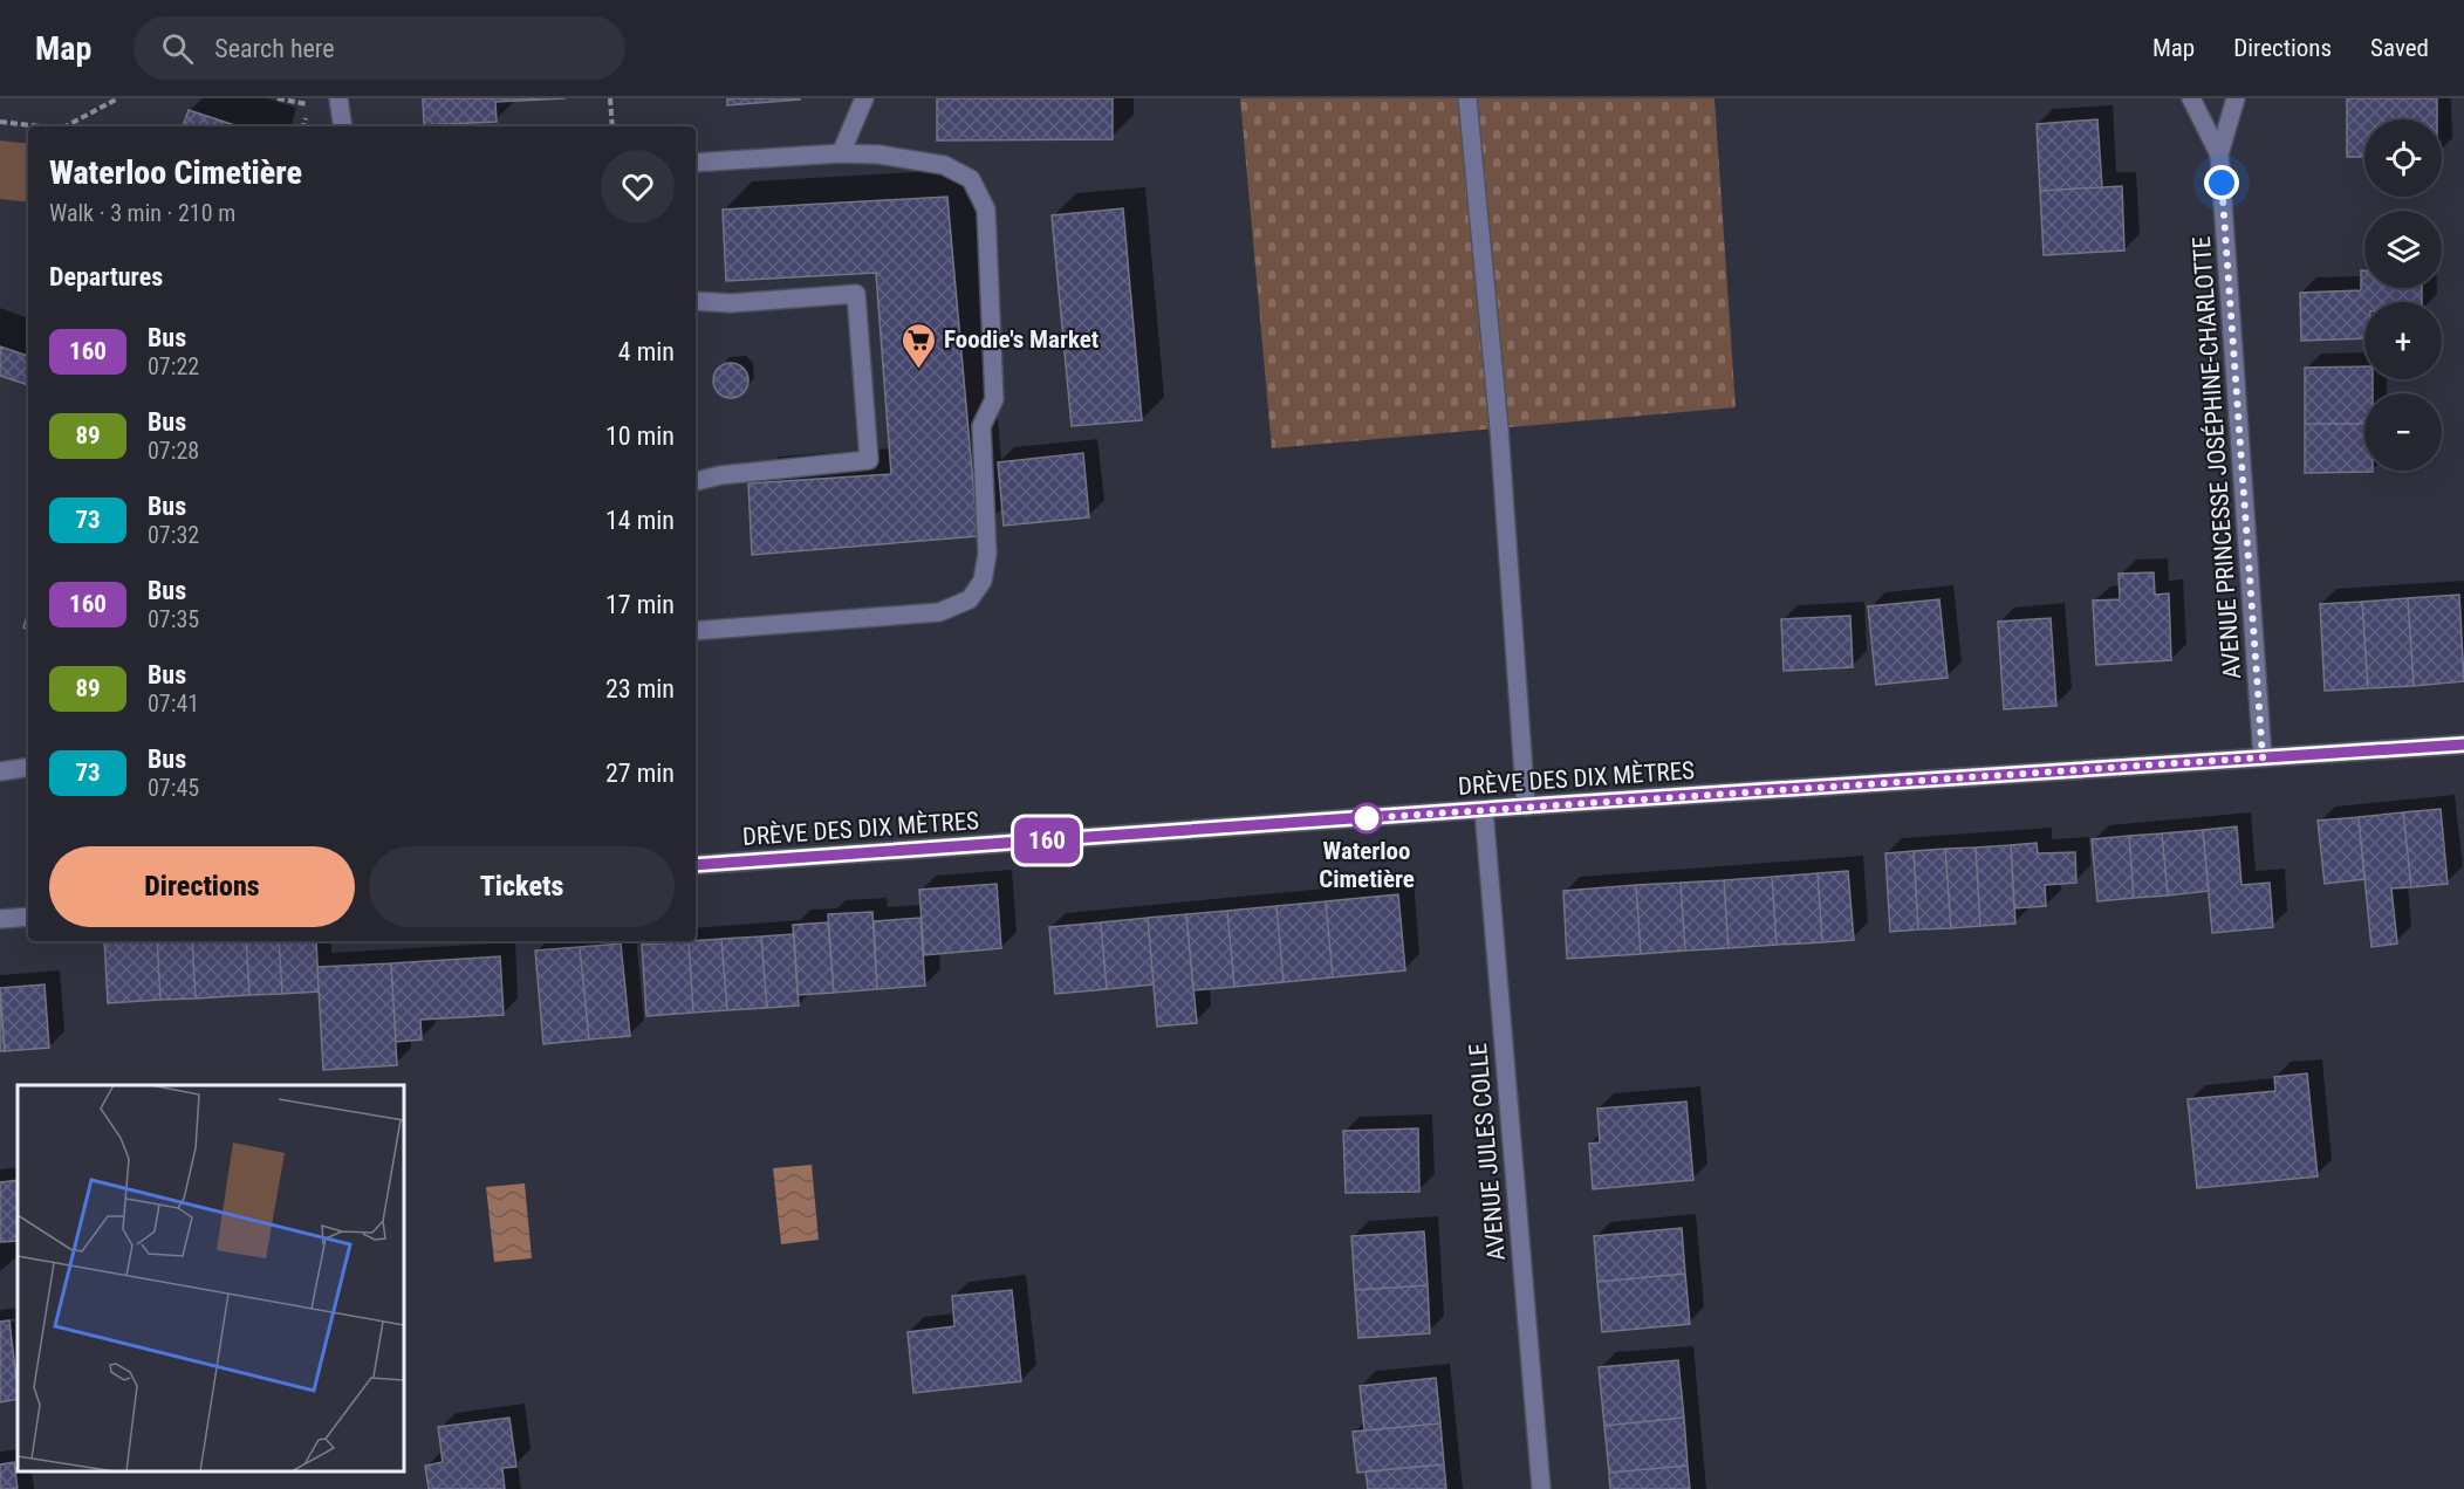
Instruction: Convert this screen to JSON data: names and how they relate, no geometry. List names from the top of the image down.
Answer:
{
  "streets": {
    "street": ["AVENUE PRINCESSE JOSÉPHINE-CHARLOTTE", "DRÈVE DES DIX MÈTRES", "AVENUE JULES COLLE"]
  },
  "crossings": [
    ["AVENUE PRINCESSE JOSÉPHINE-CHARLOTTE", "DRÈVE DES DIX MÈTRES"],
    ["DRÈVE DES DIX MÈTRES", "AVENUE JULES COLLE"]
  ],
  "places": {
    "supermarket": ["Foodie's Market"],
    "other": ["Waterloo Cimetière"]
  },
  "lines": ["bus line 160"],
  "page": {
    "header": "Map",
    "search": "Search here",
    "nav": ["Map", "Directions", "Saved"],
    "on_map": "160",
    "map_buttons": ["+", "−"],
    "heading": [
      ["Waterloo Cimetière", "Walk · 3 min · 210 m"],
      "Departures"
    ],
    "list": [
      {
        "mark": "160",
        "name": "Bus",
        "note": "07:22",
        "value": "4 min"
      },
      {
        "mark": "89",
        "name": "Bus",
        "note": "07:28",
        "value": "10 min"
      },
      {
        "mark": "73",
        "name": "Bus",
        "note": "07:32",
        "value": "14 min"
      },
      {
        "mark": "160",
        "name": "Bus",
        "note": "07:35",
        "value": "17 min"
      },
      {
        "mark": "89",
        "name": "Bus",
        "note": "07:41",
        "value": "23 min"
      },
      {
        "mark": "73",
        "name": "Bus",
        "note": "07:45",
        "value": "27 min"
      }
    ],
    "buttons": ["Directions", "Tickets"]
  }
}
